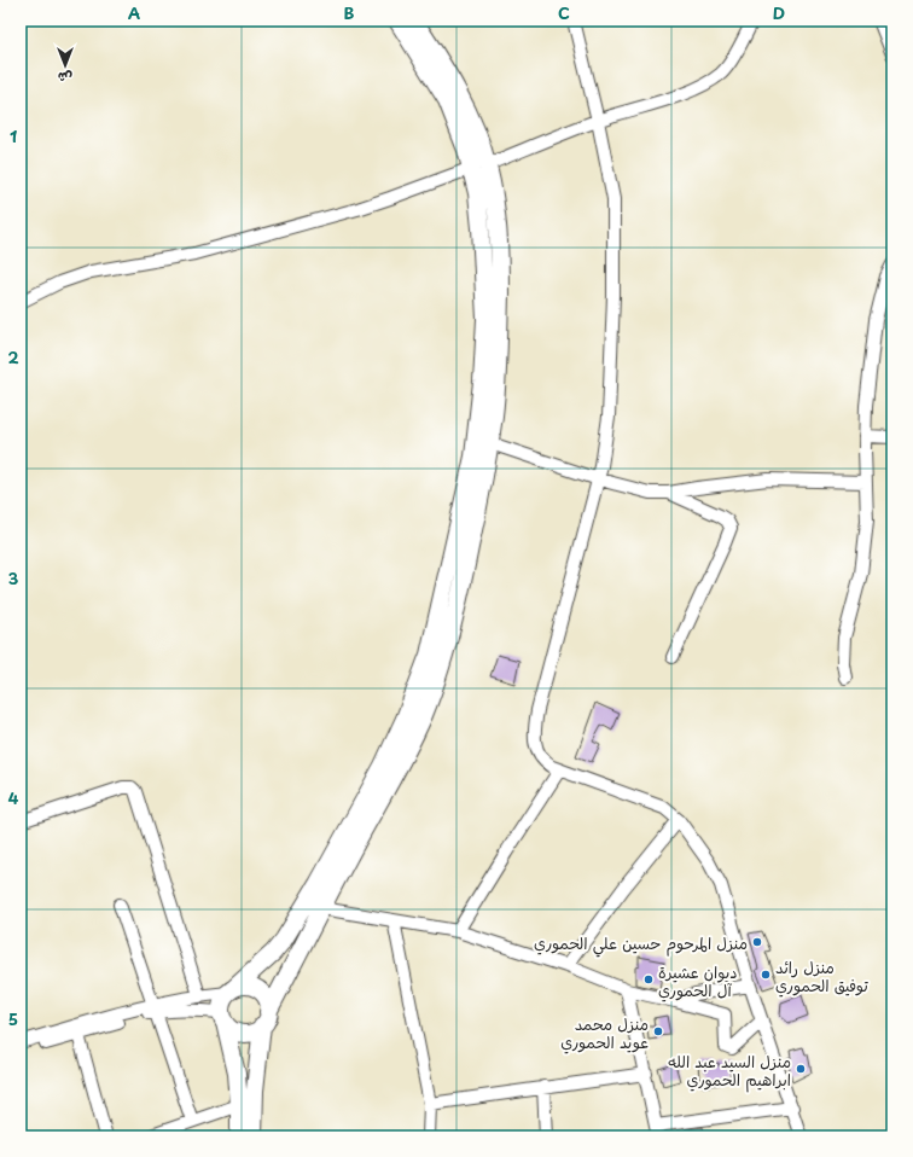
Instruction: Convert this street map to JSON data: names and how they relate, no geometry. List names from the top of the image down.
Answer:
{
  "places": [
    "منزل المرحوم حسين علي الحموري",
    "منزل رائد توفيق الحموري",
    "ديوان عشيرة آل الحموري",
    "منزل محمد عويد الحموري",
    "منزل السيد عبد الله ابراهيم الحموري"
  ],
  "north": "bottom",
  "grid": {
    "columns": [
      "A",
      "B",
      "C",
      "D"
    ],
    "rows": [
      "1",
      "2",
      "3",
      "4",
      "5"
    ]
  }
}
